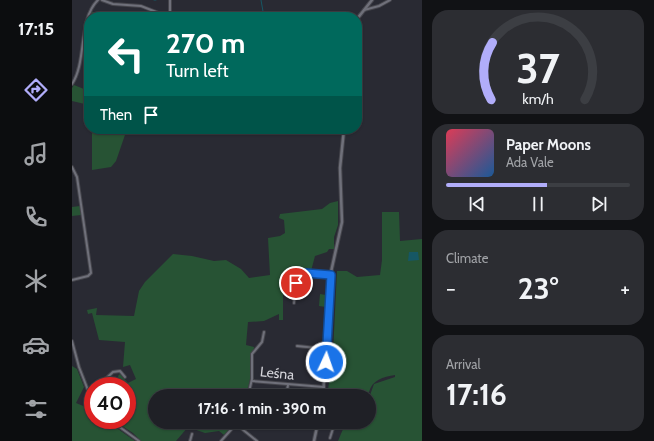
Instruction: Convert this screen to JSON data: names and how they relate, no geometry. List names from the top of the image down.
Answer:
{
  "streets": {
    "street": ["Leśna"]
  },
  "page": {
    "tabs": "17:15",
    "turn": ["270 m", "Turn left"],
    "then": "Then",
    "song": ["Paper Moons", "Ada Vale"],
    "tile": [
      "Climate",
      ["Arrival", "17:16"]
    ],
    "heat": ["−", "23°", "+"],
    "limit": "40",
    "trip": "17:16 · 1 min · 390 m",
    "gauge": ["37", "km/h"]
  }
}
